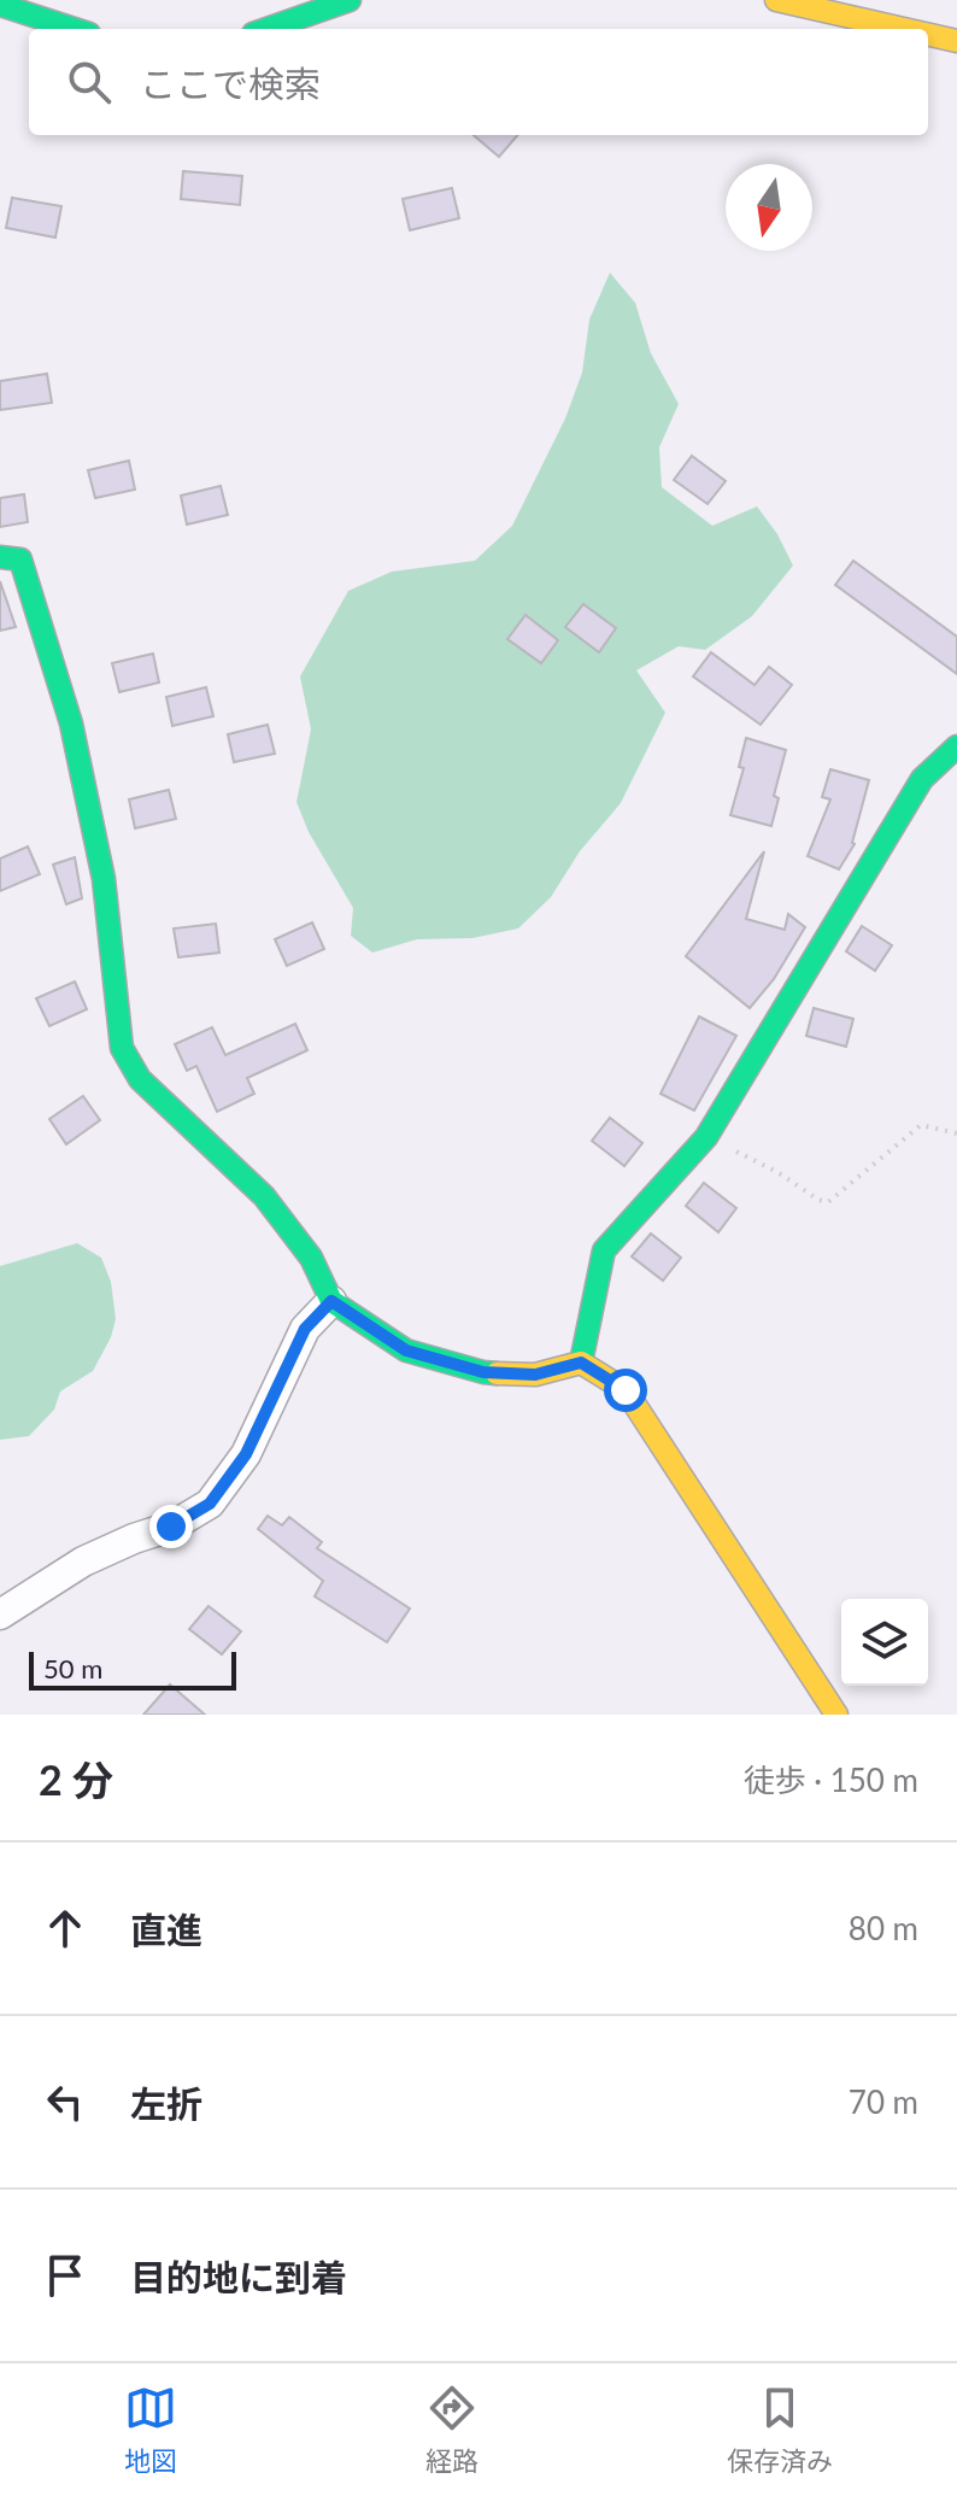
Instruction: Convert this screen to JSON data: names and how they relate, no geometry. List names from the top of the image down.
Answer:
{
  "scale_bar": "50 m",
  "north": "bottom",
  "page": {
    "search": "ここで検索",
    "scale": "50 m",
    "heading": ["2 分", "徒歩 · 150 m"],
    "list": [
      ["直進", "80 m"],
      ["左折", "70 m"],
      "目的地に到着"
    ],
    "nav": ["地図", "経路", "保存済み"]
  }
}
